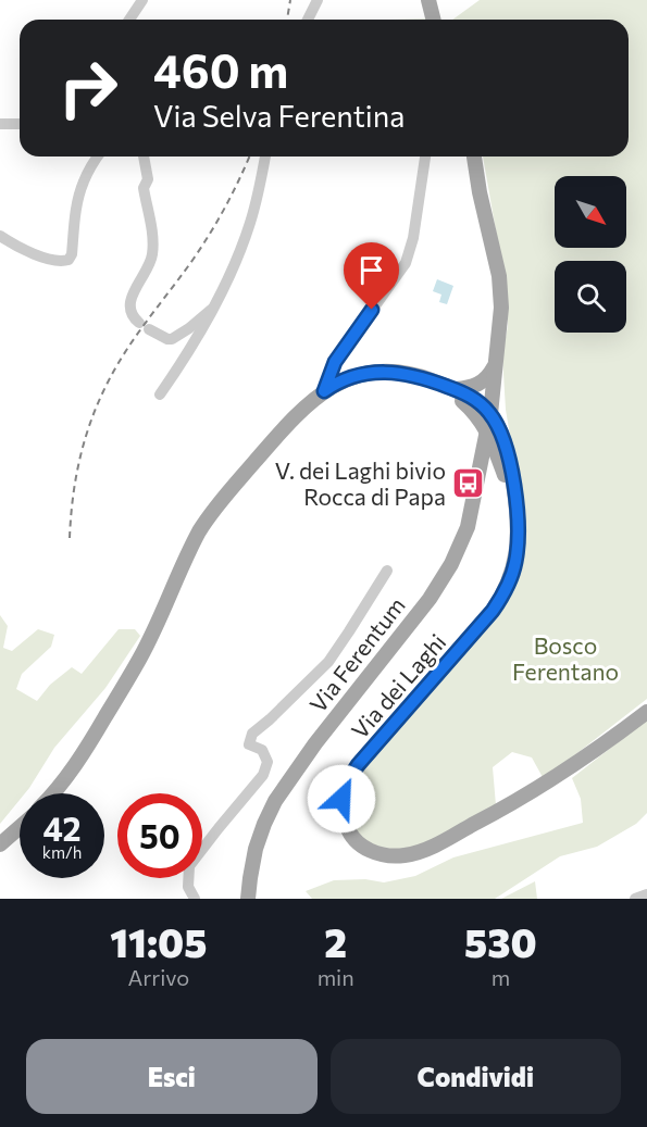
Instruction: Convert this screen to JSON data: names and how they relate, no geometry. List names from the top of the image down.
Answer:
{
  "streets": {
    "main road": ["Via Ferentum", "Via dei Laghi"]
  },
  "crossings": [
    ["Via Ferentum", "Via dei Laghi"]
  ],
  "parks": ["Bosco Ferentano"],
  "places": {
    "bus stop": ["V. dei Laghi bivio Rocca di Papa"]
  },
  "north": "bottom right",
  "page": {
    "turn": ["460 m", "Via Selva Ferentina"],
    "speed": "42 km/h",
    "limit": "50",
    "eta": [
      "11:05",
      "Arrivo",
      "2",
      "min",
      "530",
      "m"
    ],
    "buttons": ["Esci", "Condividi"]
  }
}
